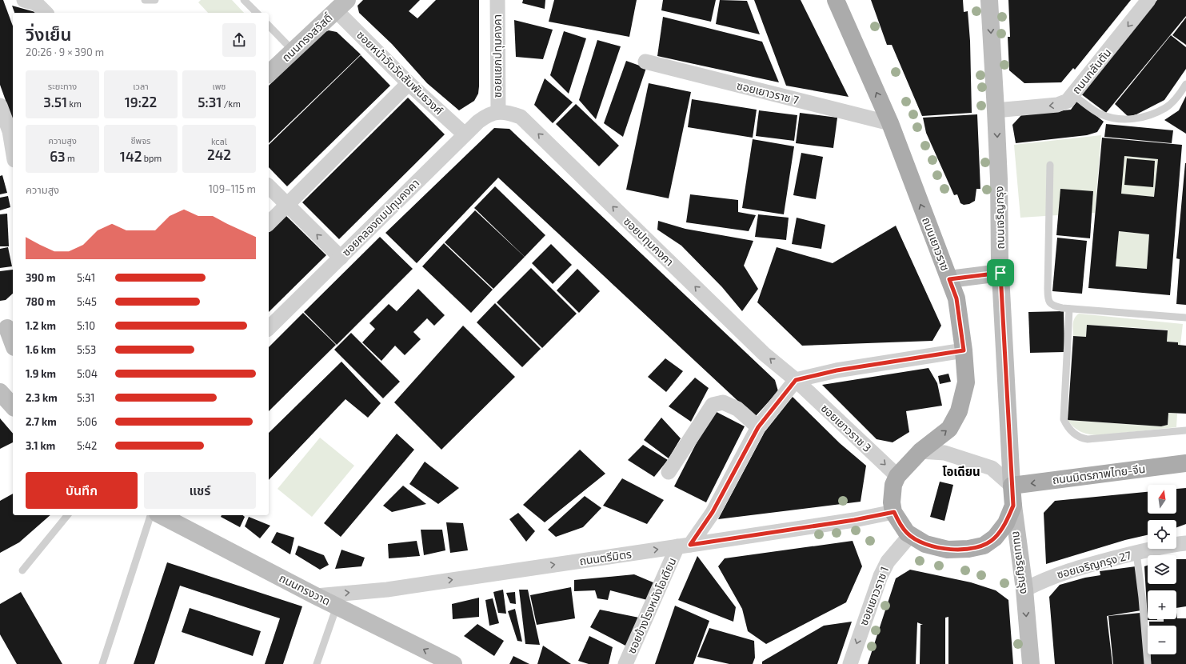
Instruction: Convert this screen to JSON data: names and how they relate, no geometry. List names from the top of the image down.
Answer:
{
  "streets": {
    "main road": [
      "ถนนทรงสวัสดิ์",
      "ถนนเจริญกรุง",
      "ถนนเยาวราช",
      "ถนนมิตรภาพไทย-จีน",
      "ถนนทรงวาด"
    ],
    "street": [
      "ซอยแยกปทุมคงคา",
      "ถนนกลันตัน",
      "ซอยหน้าวัดวัดสัมพันธวงศ์",
      "ซอยเยาวราช 7",
      "ซอยคลองถมปทุมคงคา",
      "ซอยปทุมคงคา",
      "ซอยเยาวราช 3",
      "ถนนตรีมิตร",
      "ซอยเจริญกรุง 27",
      "ซอยเยาวราช 1",
      "ซอยข้างโรงหนังโอเดียน"
    ]
  },
  "crossings": [
    ["ถนนทรงสวัสดิ์", "ซอยหน้าวัดวัดสัมพันธวงศ์"],
    ["ซอยแยกปทุมคงคา", "ซอยคลองถมปทุมคงคา"],
    ["ซอยแยกปทุมคงคา", "ซอยปทุมคงคา"],
    ["ถนนกลันตัน", "ถนนเจริญกรุง"],
    ["ซอยหน้าวัดวัดสัมพันธวงศ์", "ซอยคลองถมปทุมคงคา"],
    ["ซอยเยาวราช 7", "ถนนเยาวราช"],
    ["ซอยคลองถมปทุมคงคา", "ซอยปทุมคงคา"],
    ["ถนนเจริญกรุง", "ถนนเยาวราช"],
    ["ถนนเจริญกรุง", "ซอยเยาวราช 3"],
    ["ถนนเจริญกรุง", "ถนนมิตรภาพไทย-จีน"],
    ["ถนนเจริญกรุง", "ถนนตรีมิตร"],
    ["ถนนเจริญกรุง", "ซอยเจริญกรุง 27"],
    ["ถนนเจริญกรุง", "ซอยเยาวราช 1"],
    ["ซอยปทุมคงคา", "ซอยเยาวราช 3"],
    ["ซอยปทุมคงคา", "ซอยข้างโรงหนังโอเดียน"],
    ["ถนนเยาวราช", "ซอยเยาวราช 3"],
    ["ถนนเยาวราช", "ถนนมิตรภาพไทย-จีน"],
    ["ถนนเยาวราช", "ถนนตรีมิตร"],
    ["ถนนเยาวราช", "ซอยเยาวราช 1"],
    ["ซอยเยาวราช 3", "ถนนมิตรภาพไทย-จีน"],
    ["ซอยเยาวราช 3", "ถนนตรีมิตร"],
    ["ซอยเยาวราช 3", "ซอยเยาวราช 1"],
    ["ซอยเยาวราช 3", "ซอยข้างโรงหนังโอเดียน"],
    ["ถนนมิตรภาพไทย-จีน", "ถนนตรีมิตร"],
    ["ถนนมิตรภาพไทย-จีน", "ซอยเยาวราช 1"],
    ["ถนนตรีมิตร", "ถนนทรงวาด"],
    ["ถนนตรีมิตร", "ซอยเยาวราช 1"],
    ["ถนนตรีมิตร", "ซอยข้างโรงหนังโอเดียน"]
  ],
  "one_way": [
    "ถนนกลันตัน",
    "ถนนเจริญกรุง",
    "ซอยปทุมคงคา",
    "ถนนเยาวราช",
    "ซอยเยาวราช 3",
    "ถนนมิตรภาพไทย-จีน",
    "ถนนตรีมิตร",
    "ถนนทรงวาด",
    "ซอยเยาวราช 1"
  ],
  "districts": ["โอเดียน"],
  "north": "top",
  "page": {
    "heading": ["วิ่งเย็น", "20:26 · 9 × 390 m"],
    "stats": [
      ["ระยะทาง", "3.51 km"],
      ["เวลา", "19:22"],
      ["เพซ", "5:31 /km"],
      ["ความสูง", "63 m"],
      ["ชีพจร", "142 bpm"],
      ["kcal", "242"]
    ],
    "chart": ["ความสูง", "109–115 m"],
    "list": [
      {
        "name": "390 m",
        "note": "5:41"
      },
      {
        "name": "780 m",
        "note": "5:45"
      },
      {
        "name": "1.2 km",
        "note": "5:10"
      },
      {
        "name": "1.6 km",
        "note": "5:53"
      },
      {
        "name": "1.9 km",
        "note": "5:04"
      },
      {
        "name": "2.3 km",
        "note": "5:31"
      },
      {
        "name": "2.7 km",
        "note": "5:06"
      },
      {
        "name": "3.1 km",
        "note": "5:42"
      }
    ],
    "buttons": ["บันทึก", "แชร์"],
    "map_buttons": ["+", "−"]
  }
}
